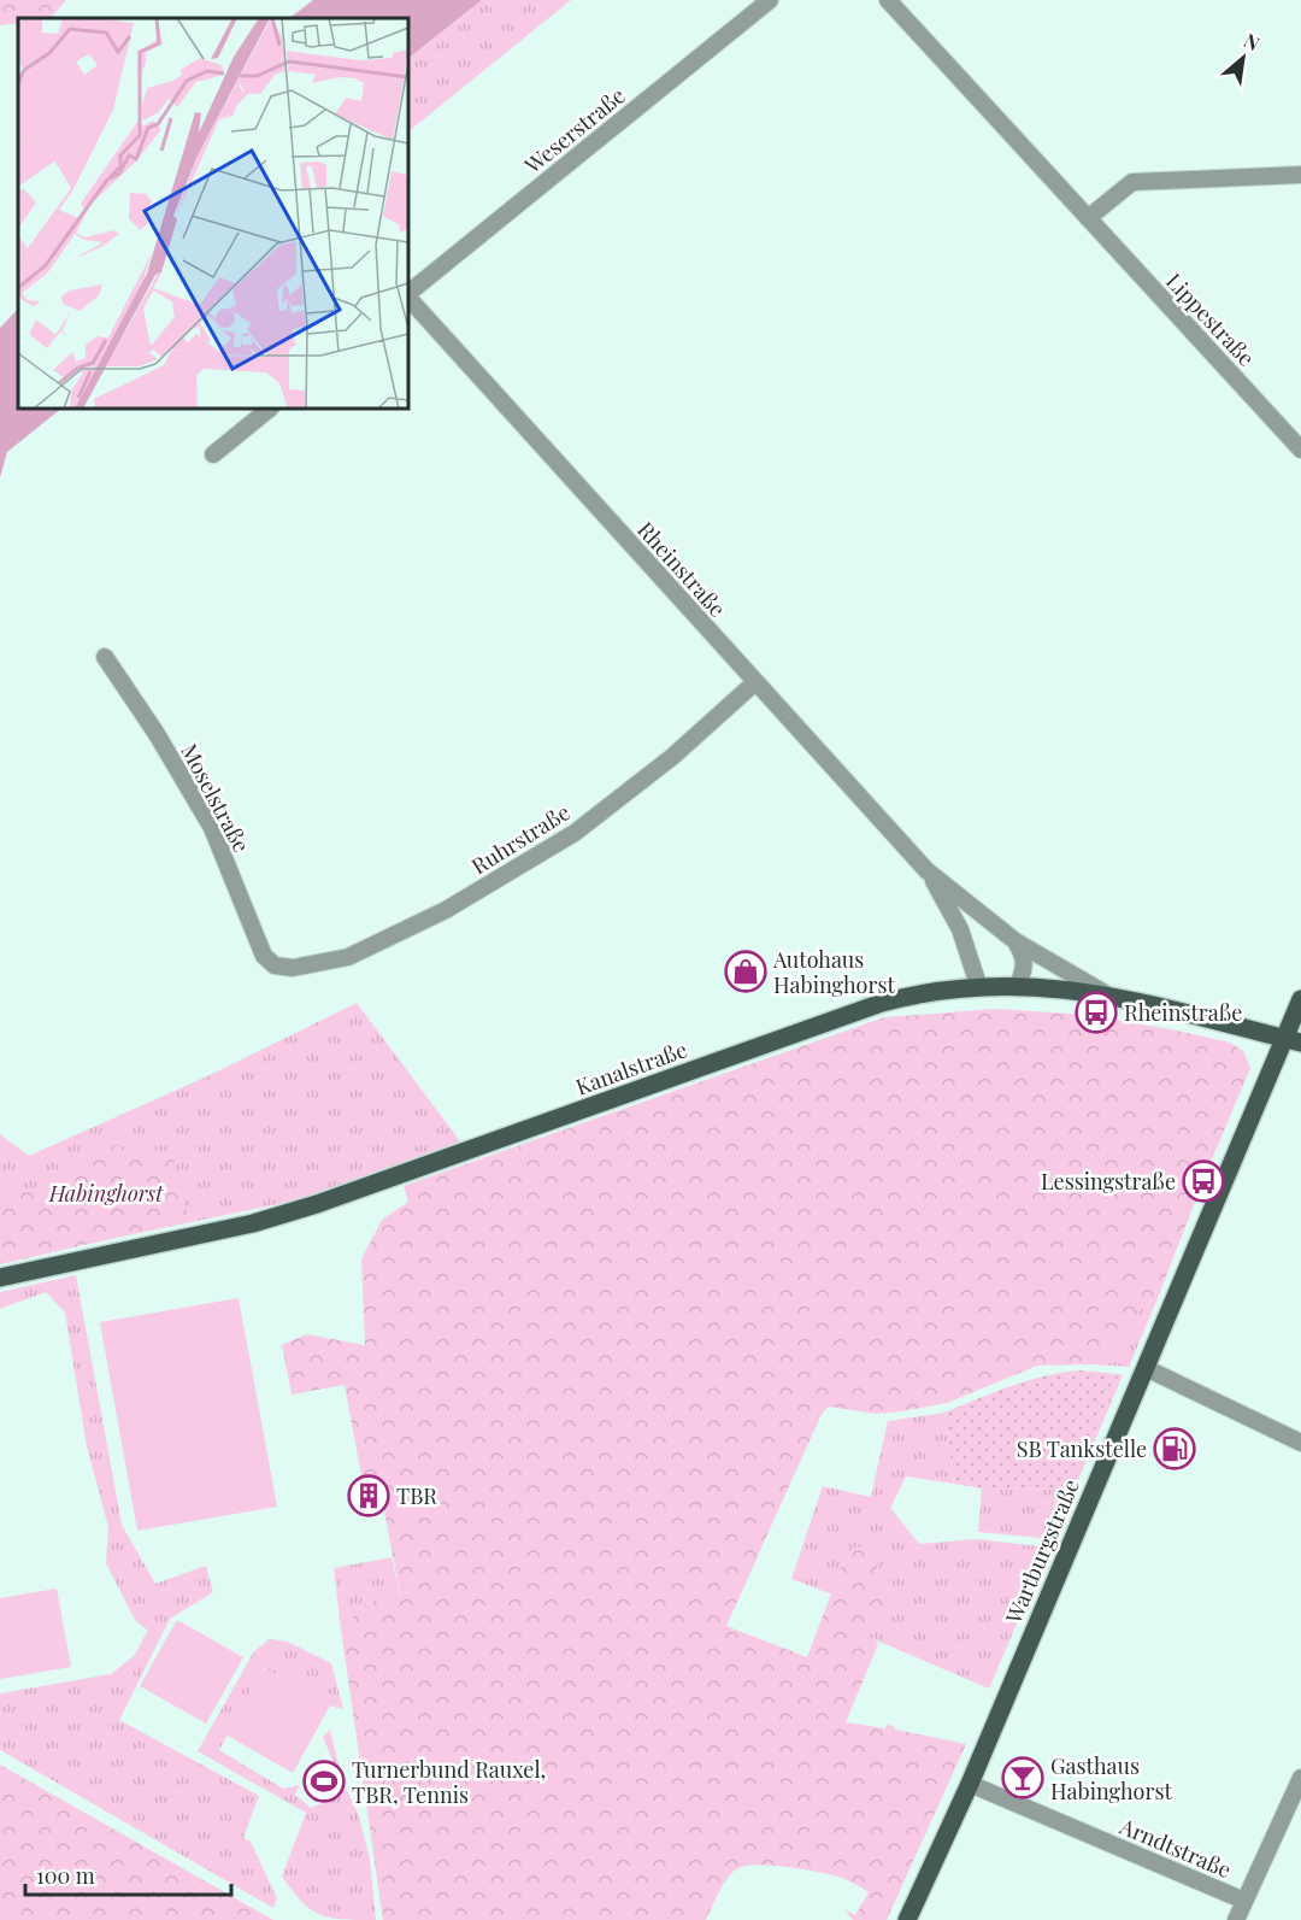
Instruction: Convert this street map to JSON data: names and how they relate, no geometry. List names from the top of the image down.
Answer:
{
  "streets": {
    "main road": ["Kanalstraße", "Wartburgstraße"],
    "street": [
      "Weserstraße",
      "Lippestraße",
      "Rheinstraße",
      "Moselstraße",
      "Ruhrstraße",
      "Arndtstraße"
    ]
  },
  "crossings": [
    ["Rheinstraße", "Ruhrstraße"],
    ["Rheinstraße", "Kanalstraße"],
    ["Moselstraße", "Ruhrstraße"],
    ["Kanalstraße", "Wartburgstraße"],
    ["Wartburgstraße", "Arndtstraße"]
  ],
  "parks": ["Habinghorst"],
  "places": {
    "shop": ["Autohaus Habinghorst"],
    "bus stop": ["Rheinstraße", "Lessingstraße"],
    "fuel station": ["SB Tankstelle"],
    "building": ["TBR"],
    "bar": ["Gasthaus Habinghorst"],
    "sports": ["Turnerbund Rauxel, TBR, Tennis"]
  },
  "scale_bar": "100 m",
  "north": "top right"
}
